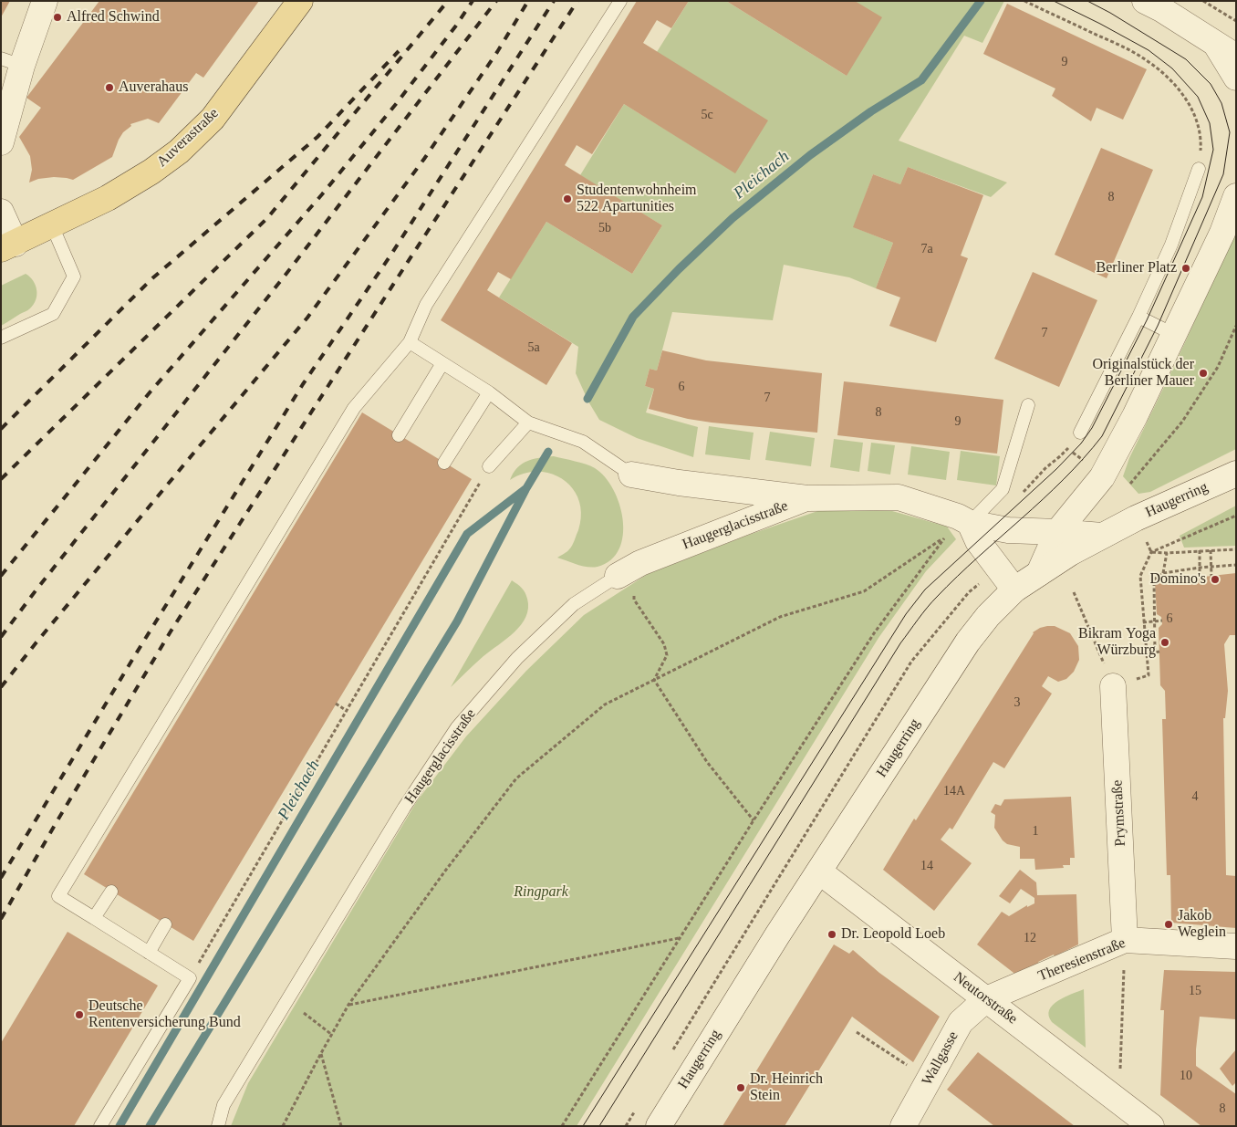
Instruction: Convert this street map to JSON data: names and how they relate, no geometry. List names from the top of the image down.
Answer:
{
  "streets": {
    "main road": ["Auverastraße"],
    "street": [
      "Haugerring",
      "Haugerglacisstraße",
      "Prymstraße",
      "Theresienstraße",
      "Neutorstraße",
      "Wallgasse"
    ]
  },
  "crossings": [
    ["Haugerring", "Neutorstraße"],
    ["Prymstraße", "Theresienstraße"],
    ["Theresienstraße", "Neutorstraße"],
    ["Theresienstraße", "Wallgasse"],
    ["Neutorstraße", "Wallgasse"]
  ],
  "water": ["Pleichach"],
  "parks": ["Ringpark"],
  "places": [
    "Alfred Schwind",
    "Auverahaus",
    "Studentenwohnheim 522 Apartunities",
    "Berliner Platz",
    "Originalstück der Berliner Mauer",
    "Domino's",
    "Bikram Yoga Würzburg",
    "Jakob Weglein",
    "Dr. Leopold Loeb",
    "Deutsche Rentenversicherung Bund",
    "Dr. Heinrich Stein"
  ],
  "house_numbers": [
    "9",
    "5c",
    "8",
    "5b",
    "7a",
    "7",
    "5a",
    "6",
    "7",
    "8",
    "9",
    "6",
    "3",
    "14A",
    "4",
    "1",
    "14",
    "12",
    "15",
    "10",
    "8"
  ]
}
